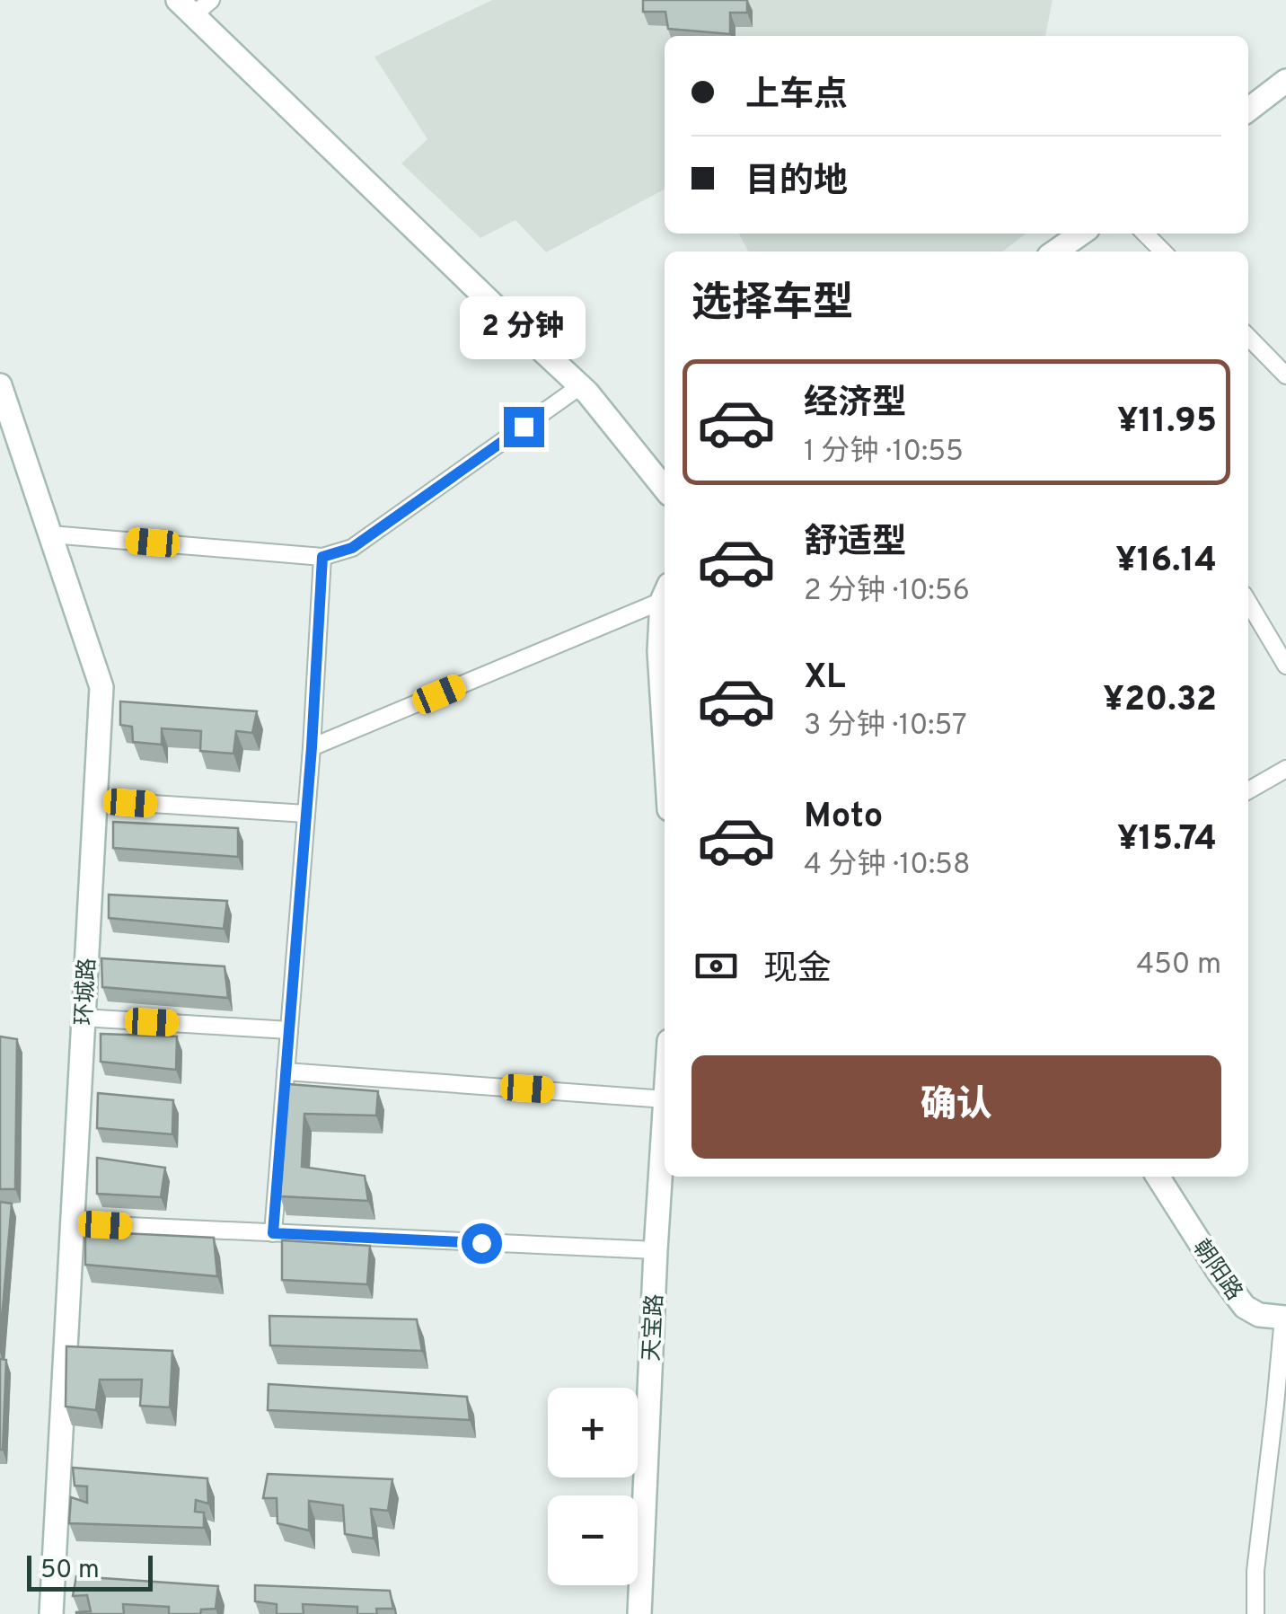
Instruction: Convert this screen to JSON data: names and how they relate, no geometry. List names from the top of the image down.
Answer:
{
  "streets": {
    "main road": ["环城路", "朝阳路", "天宝路"]
  },
  "scale_bar": "50 m",
  "page": {
    "banner": ["上车点", "目的地"],
    "heading": "选择车型",
    "bubble": "2 分钟",
    "list": [
      {
        "name": "经济型",
        "note": "1 分钟 · 10:55",
        "value": "¥11.95"
      },
      {
        "name": "舒适型",
        "note": "2 分钟 · 10:56",
        "value": "¥16.14"
      },
      {
        "name": "XL",
        "note": "3 分钟 · 10:57",
        "value": "¥20.32"
      },
      {
        "name": "Moto",
        "note": "4 分钟 · 10:58",
        "value": "¥15.74"
      }
    ],
    "pay": ["现金", "450 m"],
    "buttons": "确认",
    "map_buttons": ["+", "−"],
    "scale": "50 m"
  }
}
